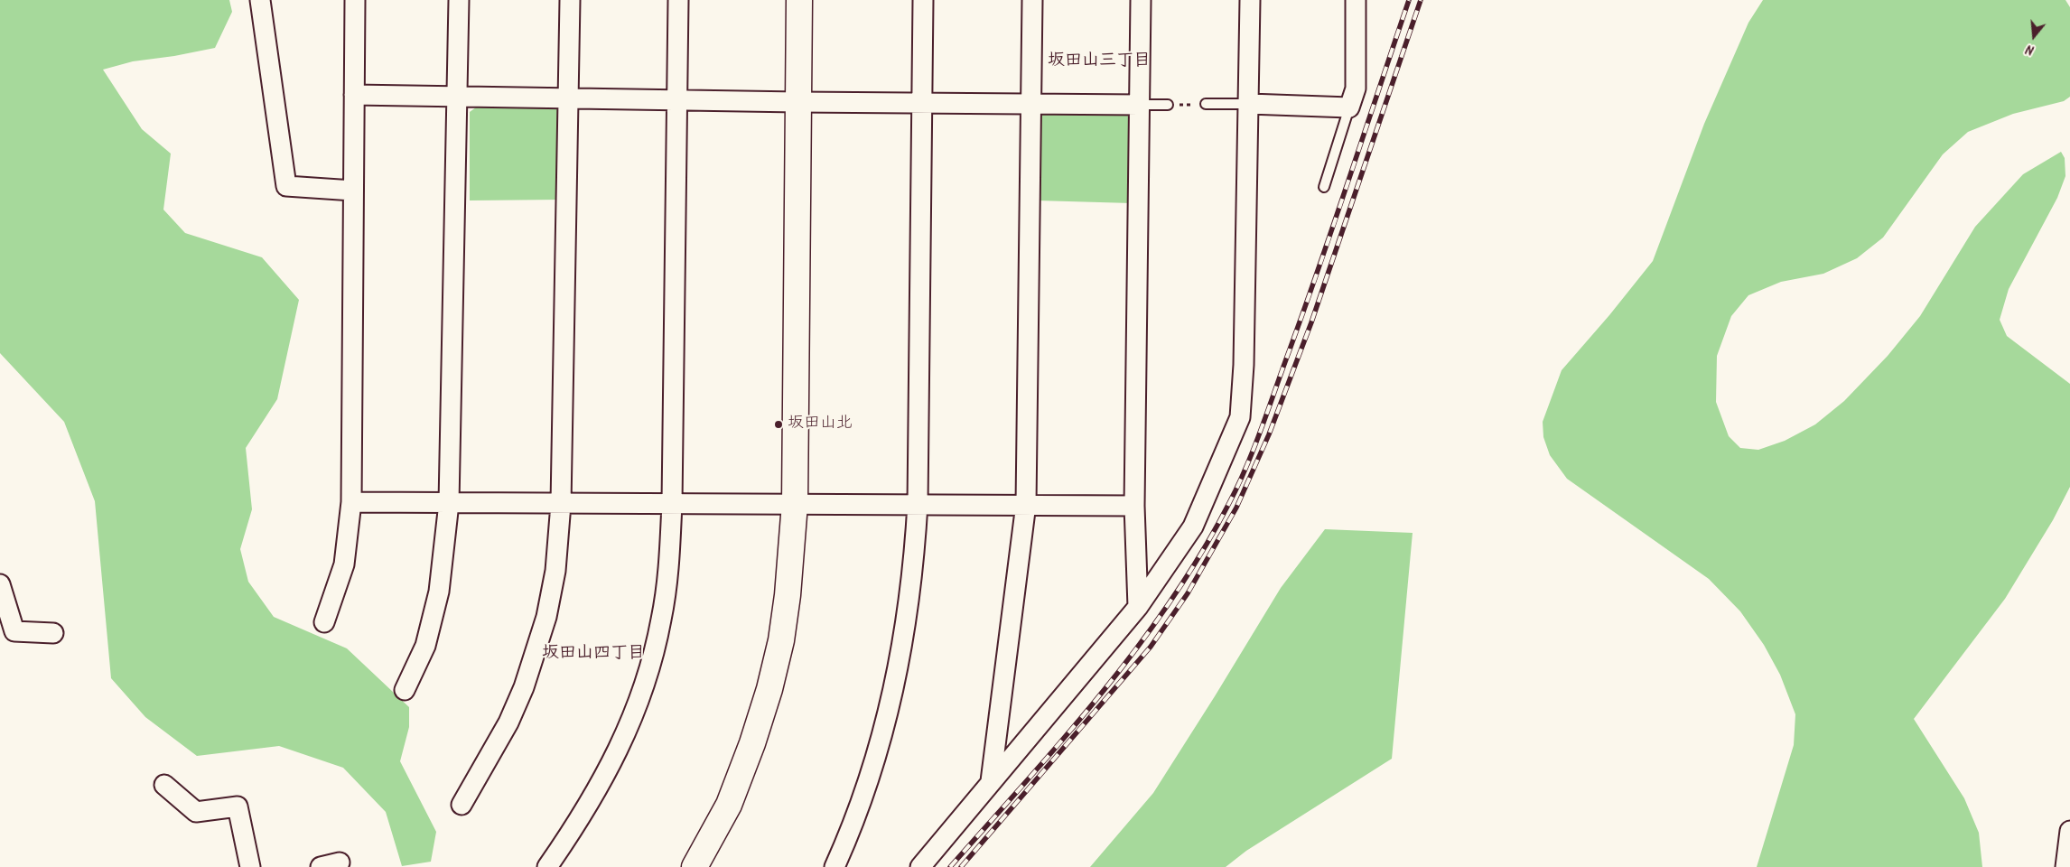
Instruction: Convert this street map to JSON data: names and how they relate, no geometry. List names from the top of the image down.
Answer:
{
  "districts": ["坂田山三丁目", "坂田山四丁目"],
  "places": ["坂田山北"],
  "north": "bottom"
}
